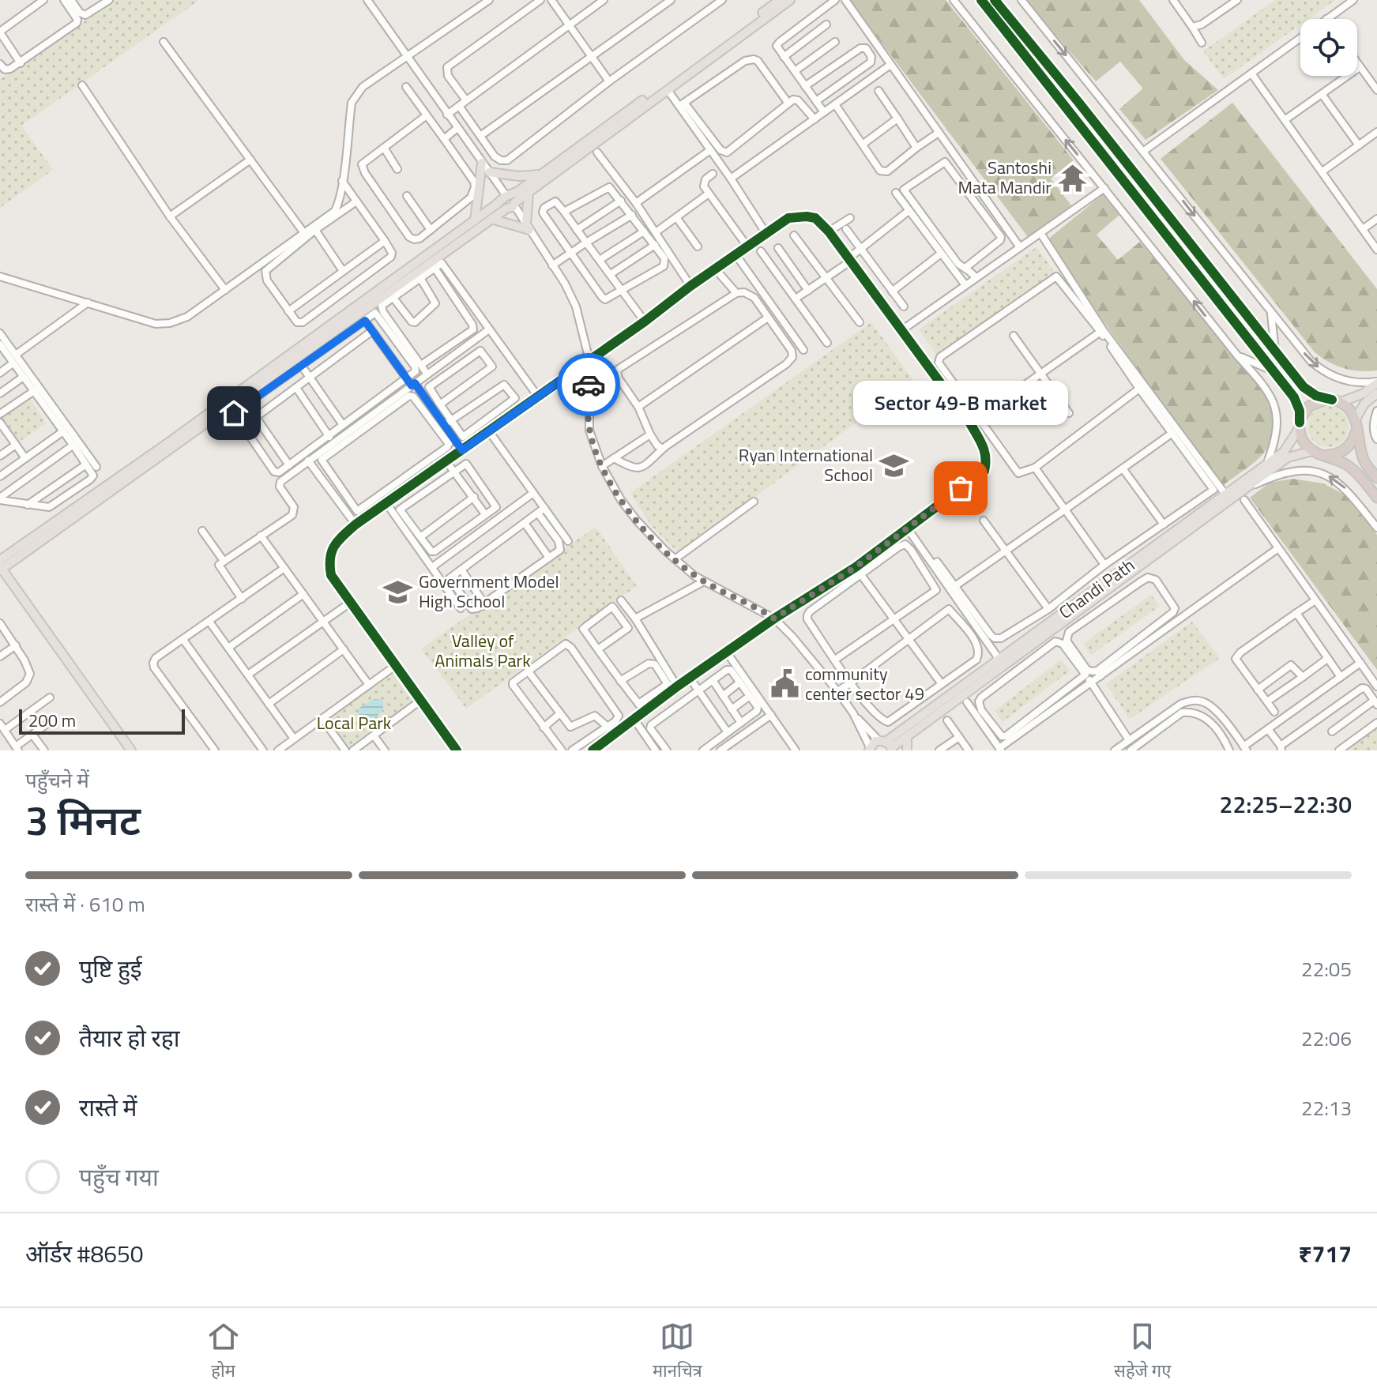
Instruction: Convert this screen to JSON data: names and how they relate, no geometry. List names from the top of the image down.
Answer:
{
  "streets": {
    "main road": ["Chandi Path"]
  },
  "parks": ["Valley of Animals Park", "Local Park"],
  "places": {
    "temple": ["Santoshi Mata Mandir"],
    "school or university": ["Ryan International School", "Government Model High School"],
    "other": ["Sector 49-B market"],
    "public building": ["community center sector 49"]
  },
  "scale_bar": "200 m",
  "page": {
    "bubble": "Sector 49-B market",
    "scale": "200 m",
    "heading": ["3 मिनट", "पहुँचने में", "22:25–22:30"],
    "panel": ["ऑर्डर #8650", "₹717"],
    "bar": "रास्ते में · 610 m",
    "list": [
      ["पुष्टि हुई", "22:05"],
      ["तैयार हो रहा", "22:06"],
      ["रास्ते में", "22:13"],
      "पहुँच गया"
    ],
    "tabs": ["होम", "मानचित्र", "सहेजे गए"]
  }
}
